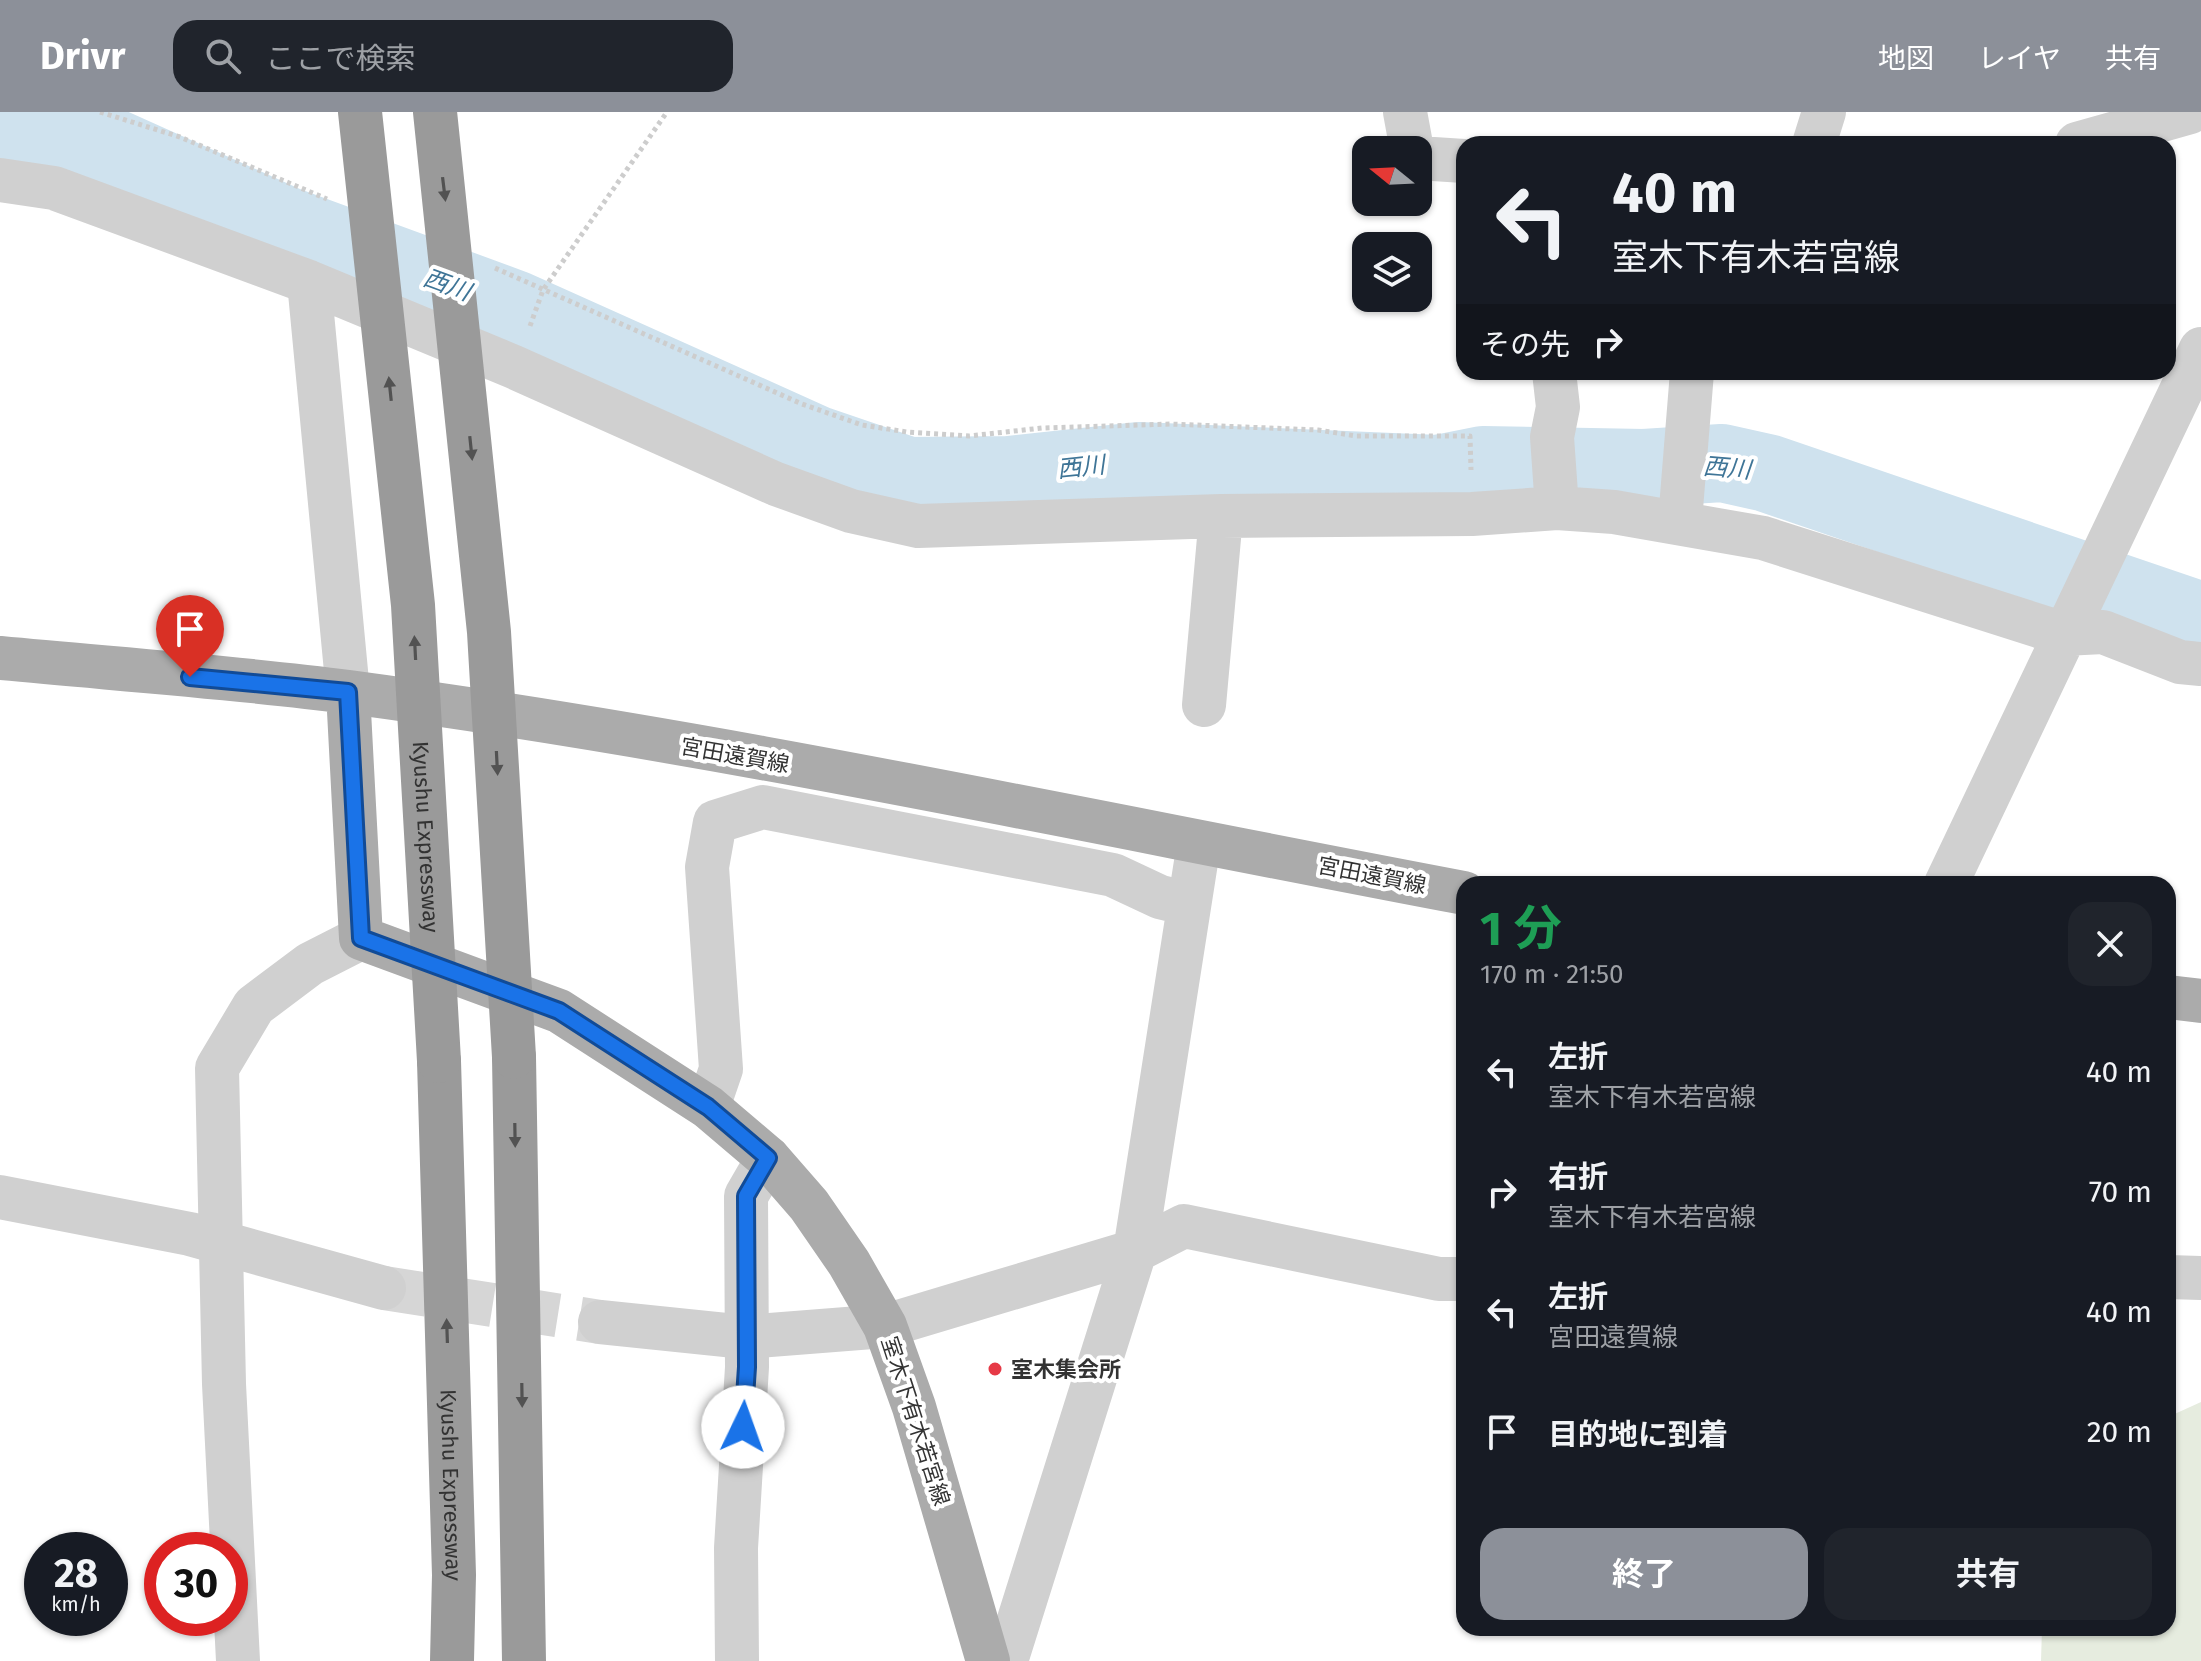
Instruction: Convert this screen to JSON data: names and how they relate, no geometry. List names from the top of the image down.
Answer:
{
  "streets": {
    "highway": ["Kyushu Expressway"],
    "main road": ["宮田遠賀線", "室木下有木若宮線"]
  },
  "water": ["西川"],
  "places": ["室木集会所"],
  "north": "left",
  "page": {
    "header": "Drivr",
    "search": "ここで検索",
    "nav": ["地図", "レイヤ", "共有"],
    "turn": ["40 m", "室木下有木若宮線"],
    "then": "その先",
    "heading": ["1 分", "170 m · 21:50"],
    "list": [
      {
        "name": "左折",
        "note": "室木下有木若宮線",
        "value": "40 m"
      },
      {
        "name": "右折",
        "note": "室木下有木若宮線",
        "value": "70 m"
      },
      {
        "name": "左折",
        "note": "宮田遠賀線",
        "value": "40 m"
      },
      {
        "name": "目的地に到着",
        "value": "20 m"
      }
    ],
    "buttons": ["終了", "共有"],
    "speed": "28 km/h",
    "limit": "30"
  }
}
